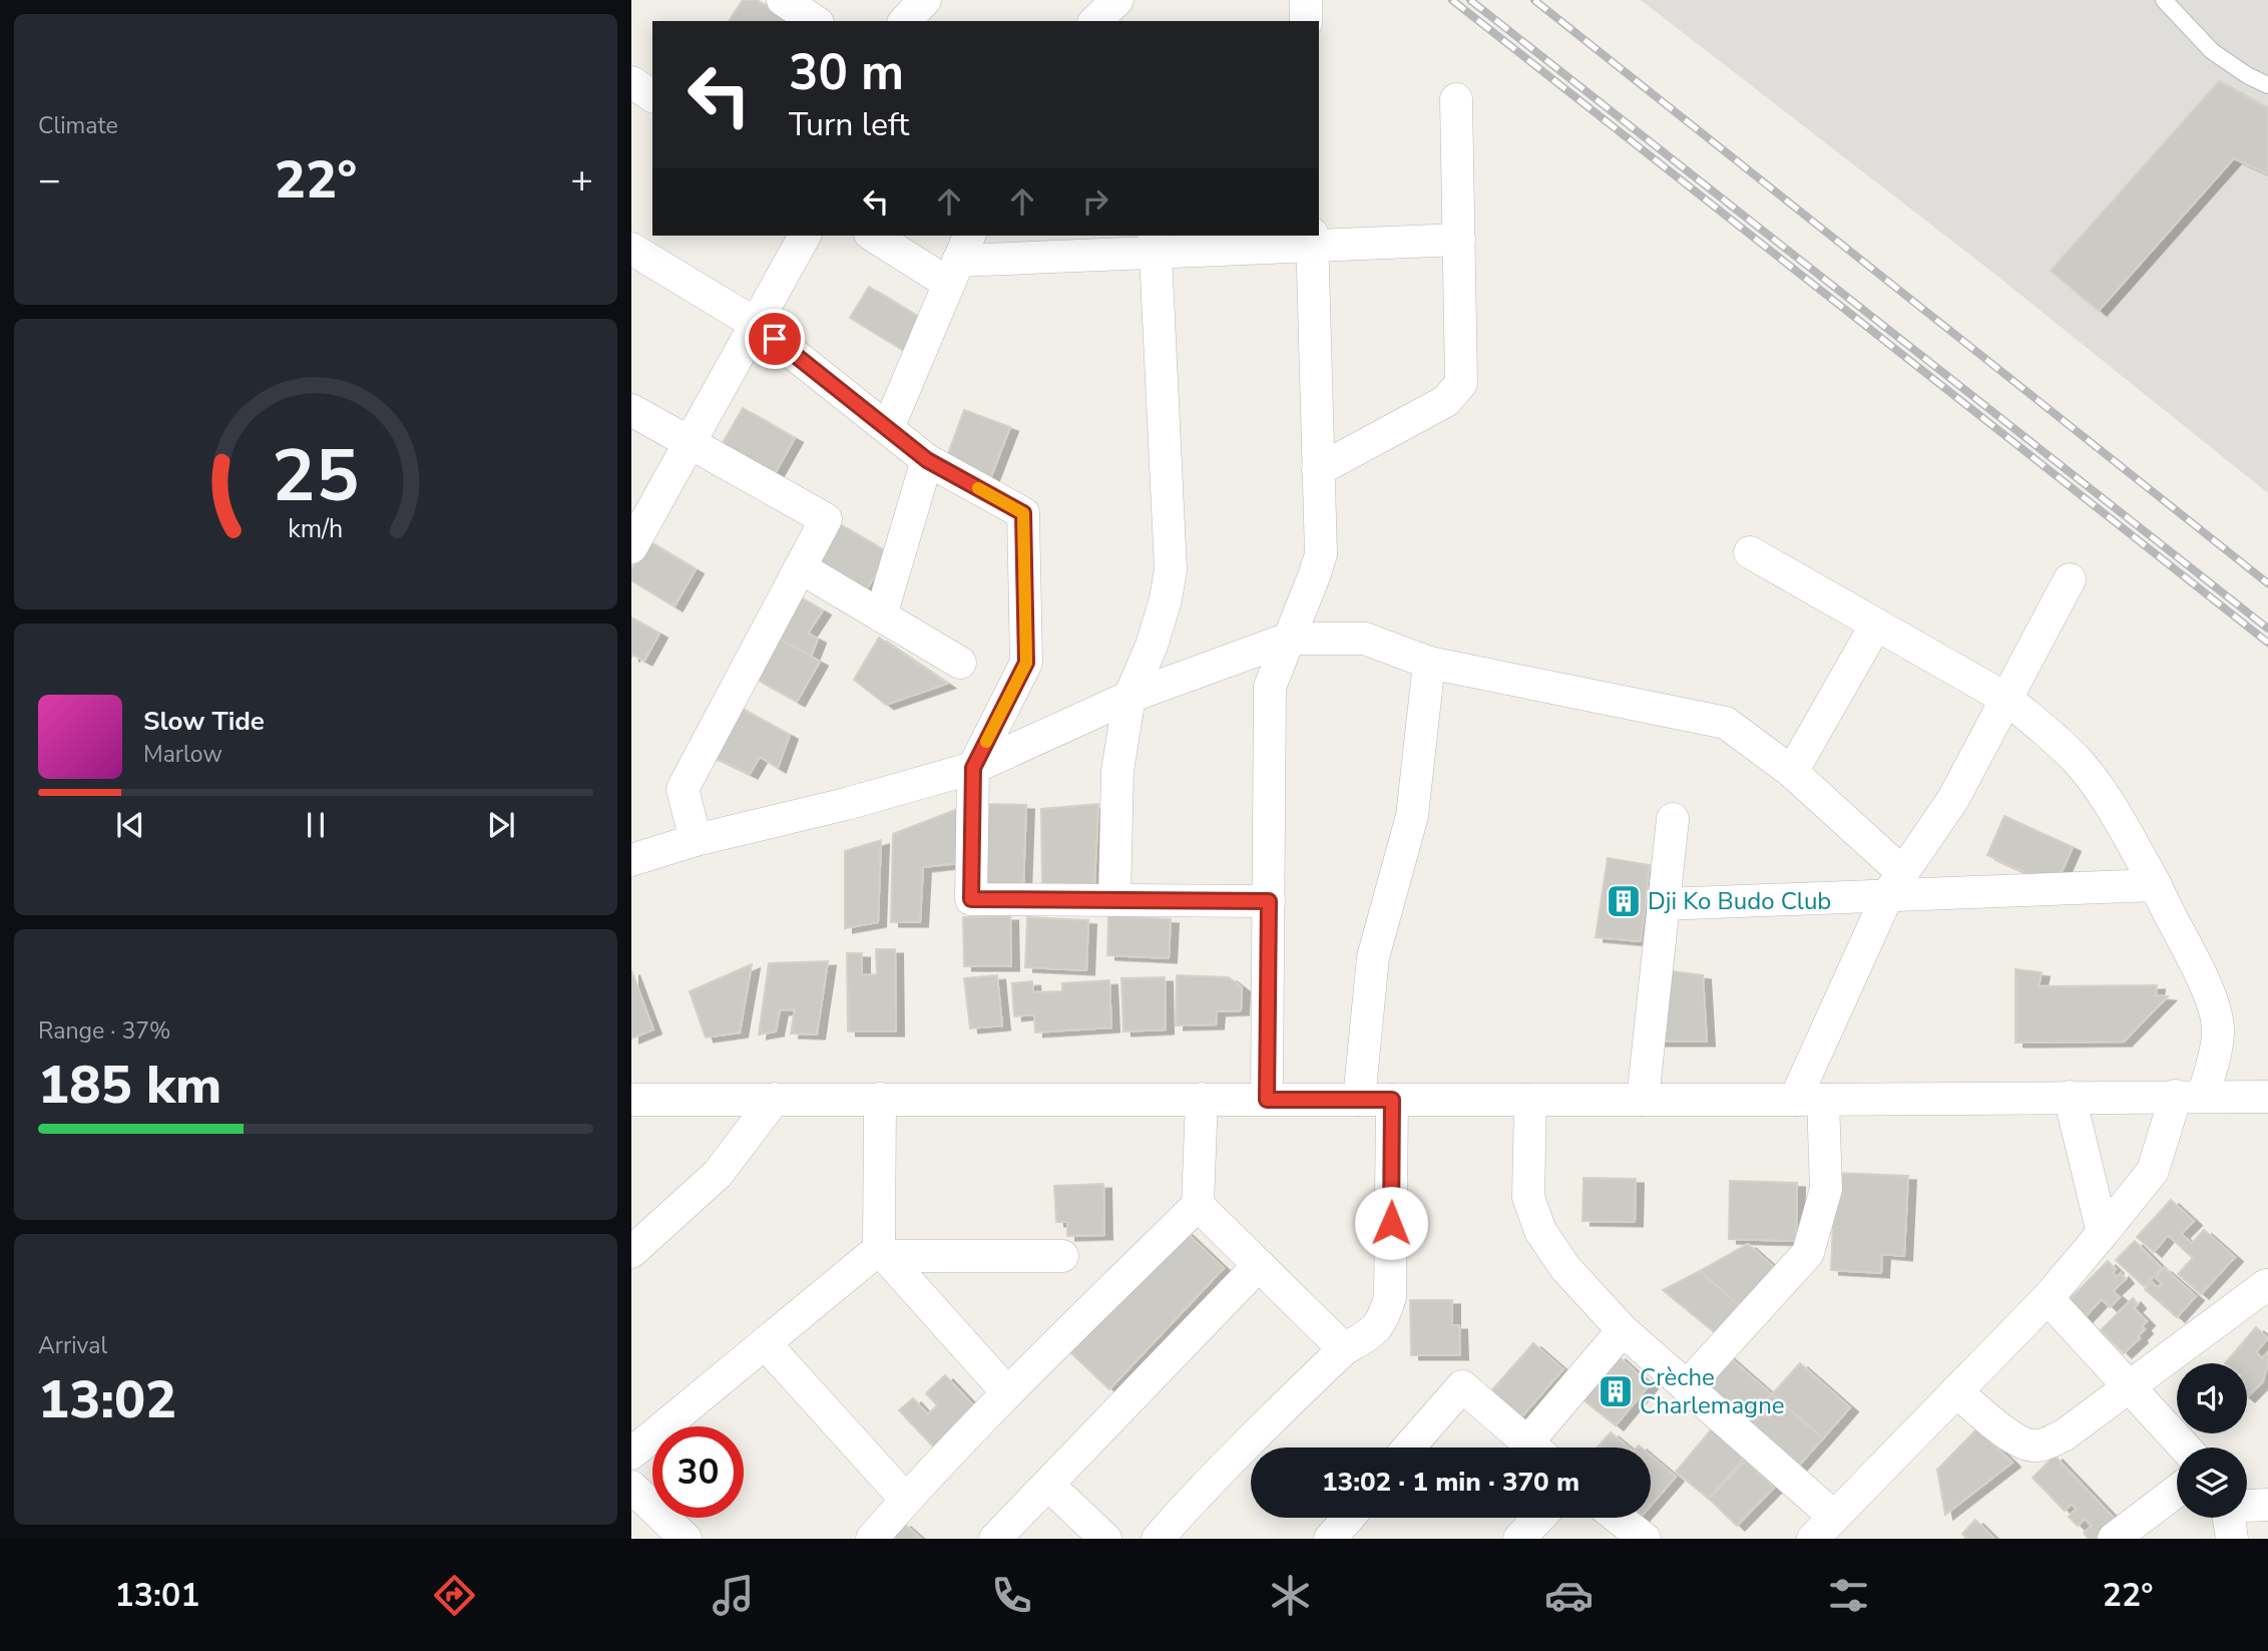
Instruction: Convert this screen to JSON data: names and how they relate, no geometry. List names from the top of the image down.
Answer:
{
  "places": {
    "building": ["Dji Ko Budo Club", "Crèche Charlemagne"]
  },
  "page": {
    "tile": [
      "Climate",
      ["Range · 37%", "185 km"],
      ["Arrival", "13:02"]
    ],
    "turn": ["30 m", "Turn left"],
    "heat": ["−", "22°", "+"],
    "song": ["Slow Tide", "Marlow"],
    "limit": "30",
    "trip": "13:02 · 1 min · 370 m",
    "tabs": ["13:01", "22°"],
    "gauge": ["25", "km/h"]
  }
}
